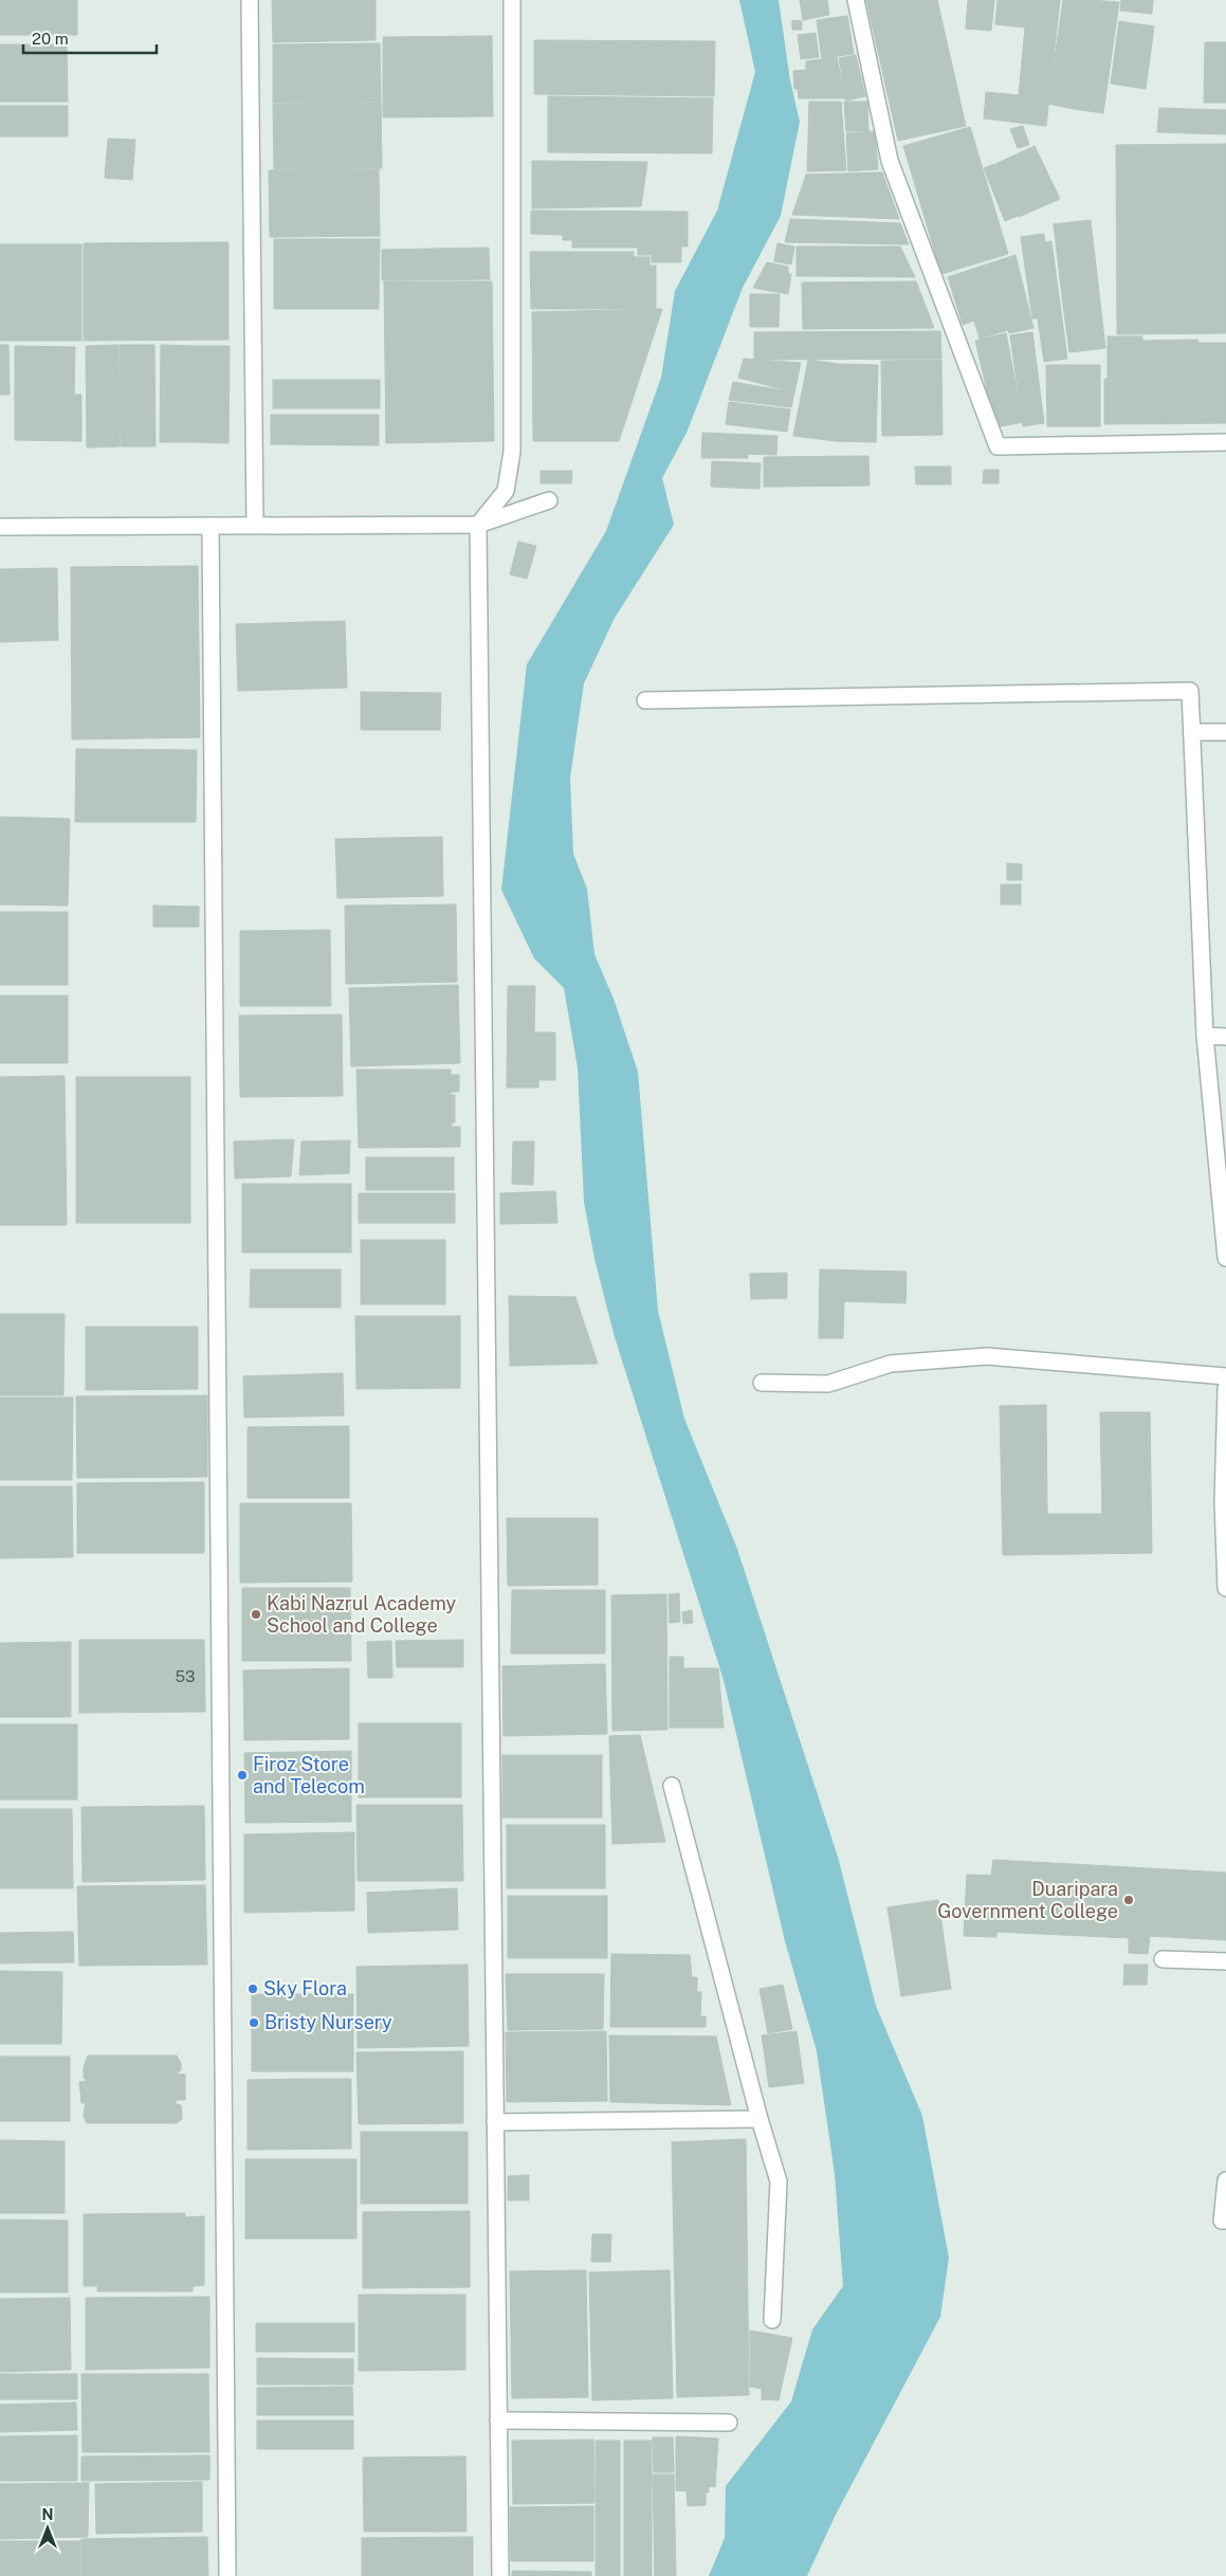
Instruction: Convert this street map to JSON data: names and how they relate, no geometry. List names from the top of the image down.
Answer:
{
  "places": [
    "Kabi Nazrul Academy School and College",
    "Firoz Store and Telecom",
    "Duaripara Government College",
    "Sky Flora",
    "Bristy Nursery"
  ],
  "house_numbers": ["53"],
  "scale_bar": "20 m",
  "north": "top"
}
